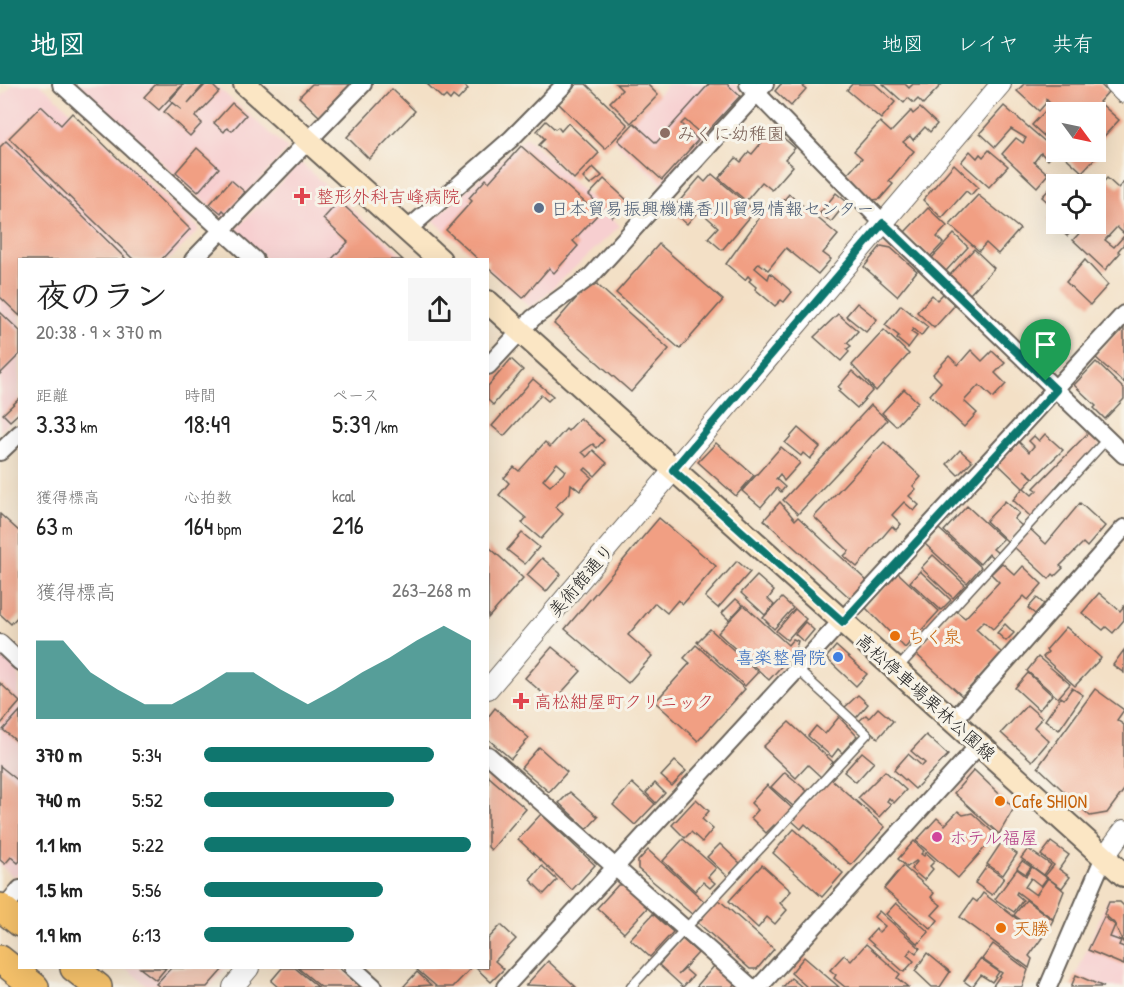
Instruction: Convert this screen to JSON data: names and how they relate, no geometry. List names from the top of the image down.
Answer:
{
  "streets": {
    "main road": ["高松停車場栗林公園線"],
    "street": ["美術館通り"]
  },
  "crossings": [
    ["美術館通り", "高松停車場栗林公園線"]
  ],
  "places": {
    "other": [
      "みくに幼稚園",
      "日本貿易振興機構香川貿易情報センター",
      "ちく泉",
      "喜楽整骨院",
      "Cafe SHION",
      "ホテル福屋",
      "天勝"
    ],
    "health": ["整形外科吉峰病院", "高松紺屋町クリニック"]
  },
  "north": "bottom right",
  "page": {
    "header": "地図",
    "nav": ["地図", "レイヤ", "共有"],
    "heading": ["夜のラン", "20:38 · 9 × 370 m"],
    "stats": [
      ["距離", "3.33 km"],
      ["時間", "18:49"],
      ["ペース", "5:39 /km"],
      ["獲得標高", "63 m"],
      ["心拍数", "164 bpm"],
      ["kcal", "216"]
    ],
    "chart": ["獲得標高", "263–268 m"],
    "list": [
      {
        "name": "370 m",
        "note": "5:34"
      },
      {
        "name": "740 m",
        "note": "5:52"
      },
      {
        "name": "1.1 km",
        "note": "5:22"
      },
      {
        "name": "1.5 km",
        "note": "5:56"
      },
      {
        "name": "1.9 km",
        "note": "6:13"
      }
    ]
  }
}
